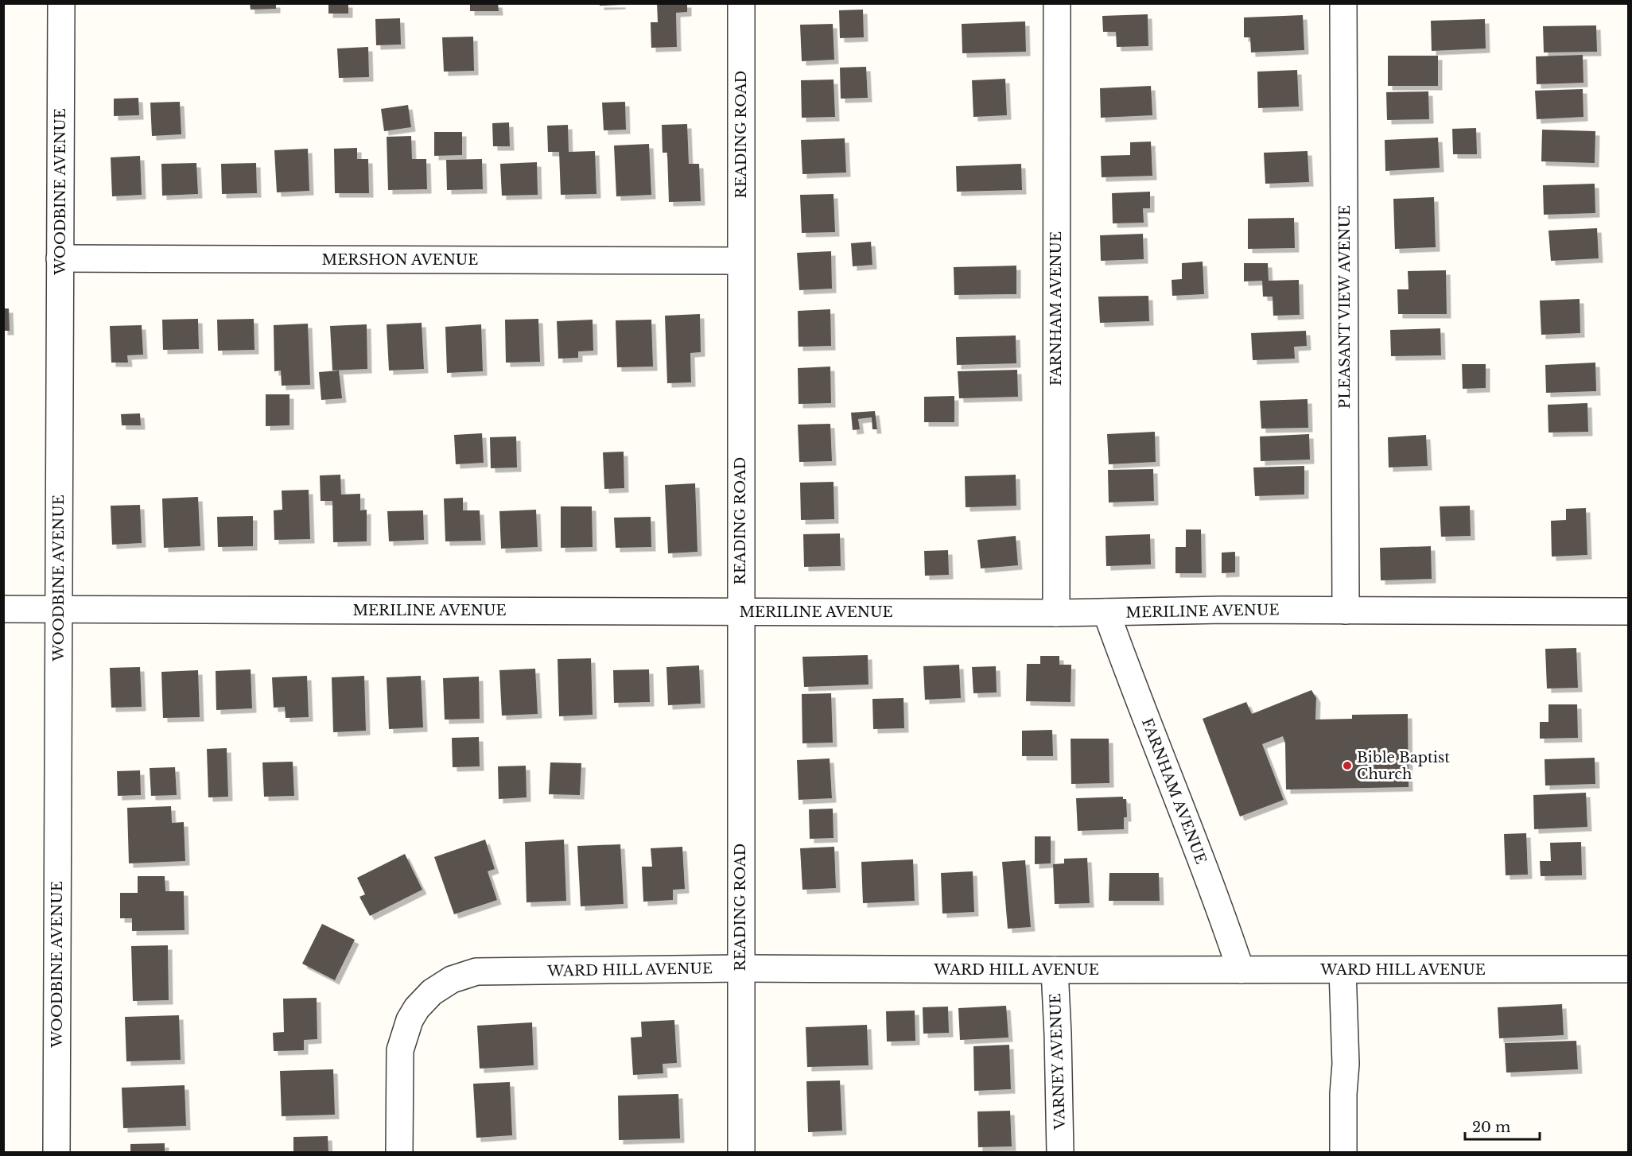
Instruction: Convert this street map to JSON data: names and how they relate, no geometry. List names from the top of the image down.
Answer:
{
  "streets": {
    "street": [
      "READING ROAD",
      "WOODBINE AVENUE",
      "MERSHON AVENUE",
      "PLEASANT VIEW AVENUE",
      "FARNHAM AVENUE",
      "MERILINE AVENUE",
      "WARD HILL AVENUE",
      "VARNEY AVENUE"
    ]
  },
  "crossings": [
    ["READING ROAD", "MERSHON AVENUE"],
    ["READING ROAD", "MERILINE AVENUE"],
    ["READING ROAD", "WARD HILL AVENUE"],
    ["WOODBINE AVENUE", "MERSHON AVENUE"],
    ["WOODBINE AVENUE", "MERILINE AVENUE"],
    ["PLEASANT VIEW AVENUE", "MERILINE AVENUE"],
    ["FARNHAM AVENUE", "MERILINE AVENUE"],
    ["FARNHAM AVENUE", "WARD HILL AVENUE"],
    ["WARD HILL AVENUE", "VARNEY AVENUE"]
  ],
  "places": ["Bible Baptist Church"],
  "scale_bar": "20 m"
}
